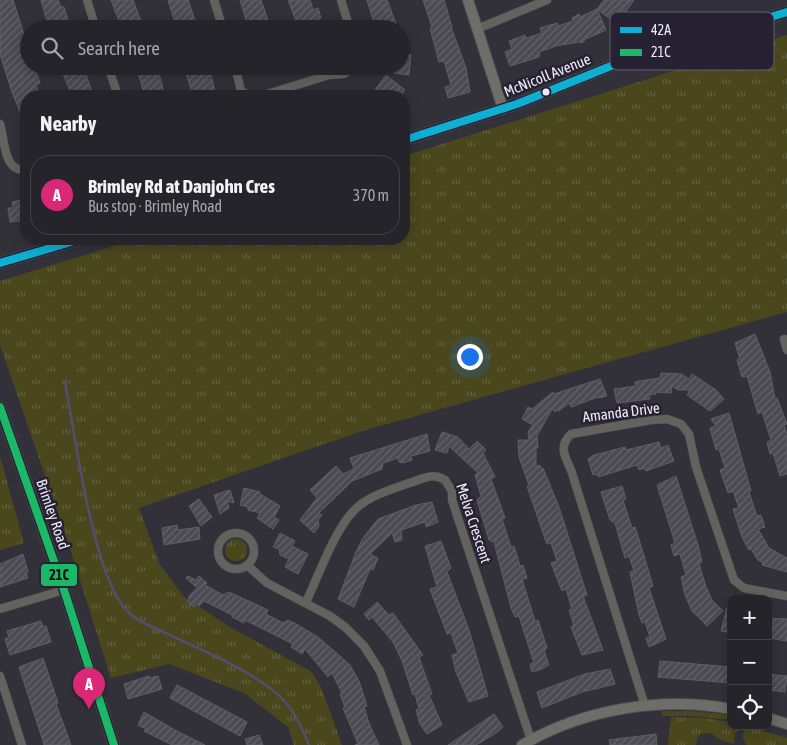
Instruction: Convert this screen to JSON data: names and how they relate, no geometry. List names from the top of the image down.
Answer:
{
  "streets": {
    "main road": ["McNicoll Avenue", "Brimley Road"],
    "street": ["Amanda Drive", "Melva Crescent"]
  },
  "lines": ["transit line 42A", "transit line 21C"],
  "legend": ["42A", "21C"],
  "page": {
    "search": "Search here",
    "heading": "Nearby",
    "list": [
      {
        "mark": "A",
        "name": "Brimley Rd at Danjohn Cres",
        "note": "Bus stop · Brimley Road",
        "value": "370 m"
      }
    ],
    "map_buttons": ["+", "−"],
    "pins": "A"
  }
}
